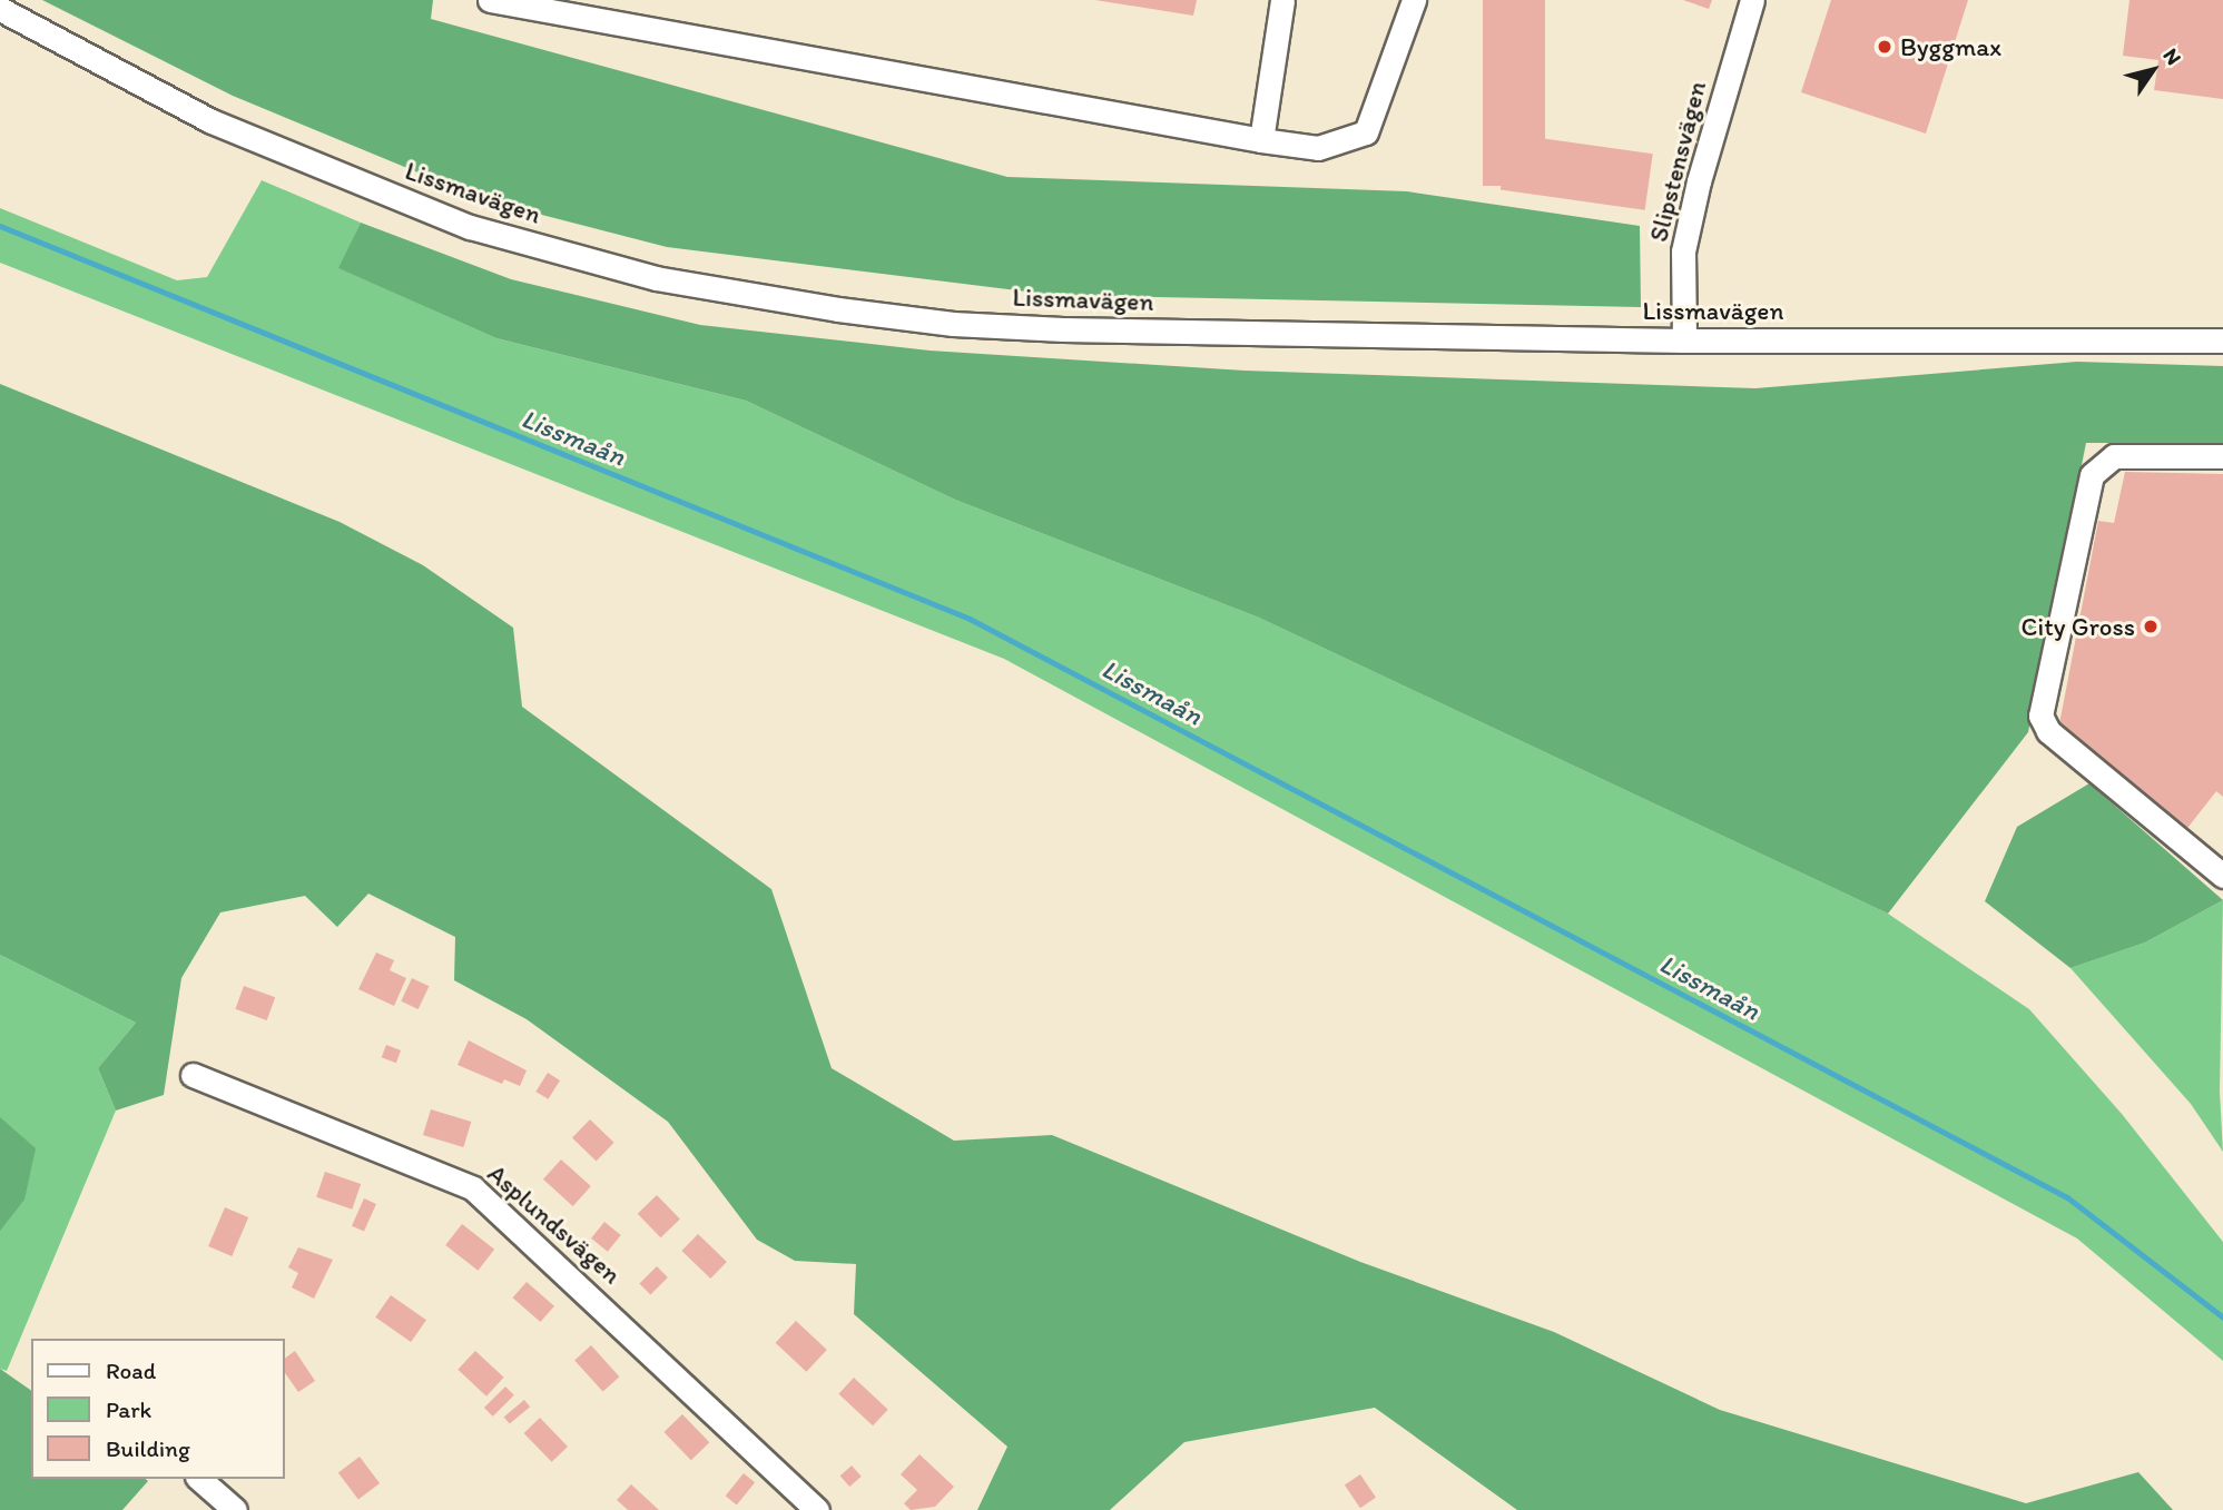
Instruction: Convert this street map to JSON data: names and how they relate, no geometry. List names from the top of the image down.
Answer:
{
  "streets": {
    "street": ["Slipstensvägen", "Lissmavägen", "Asplundsvägen"]
  },
  "crossings": [
    ["Slipstensvägen", "Lissmavägen"]
  ],
  "water": ["Lissmaån"],
  "places": ["Byggmax", "City Gross"],
  "legend": ["Road", "Park", "Building"],
  "north": "top right"
}
